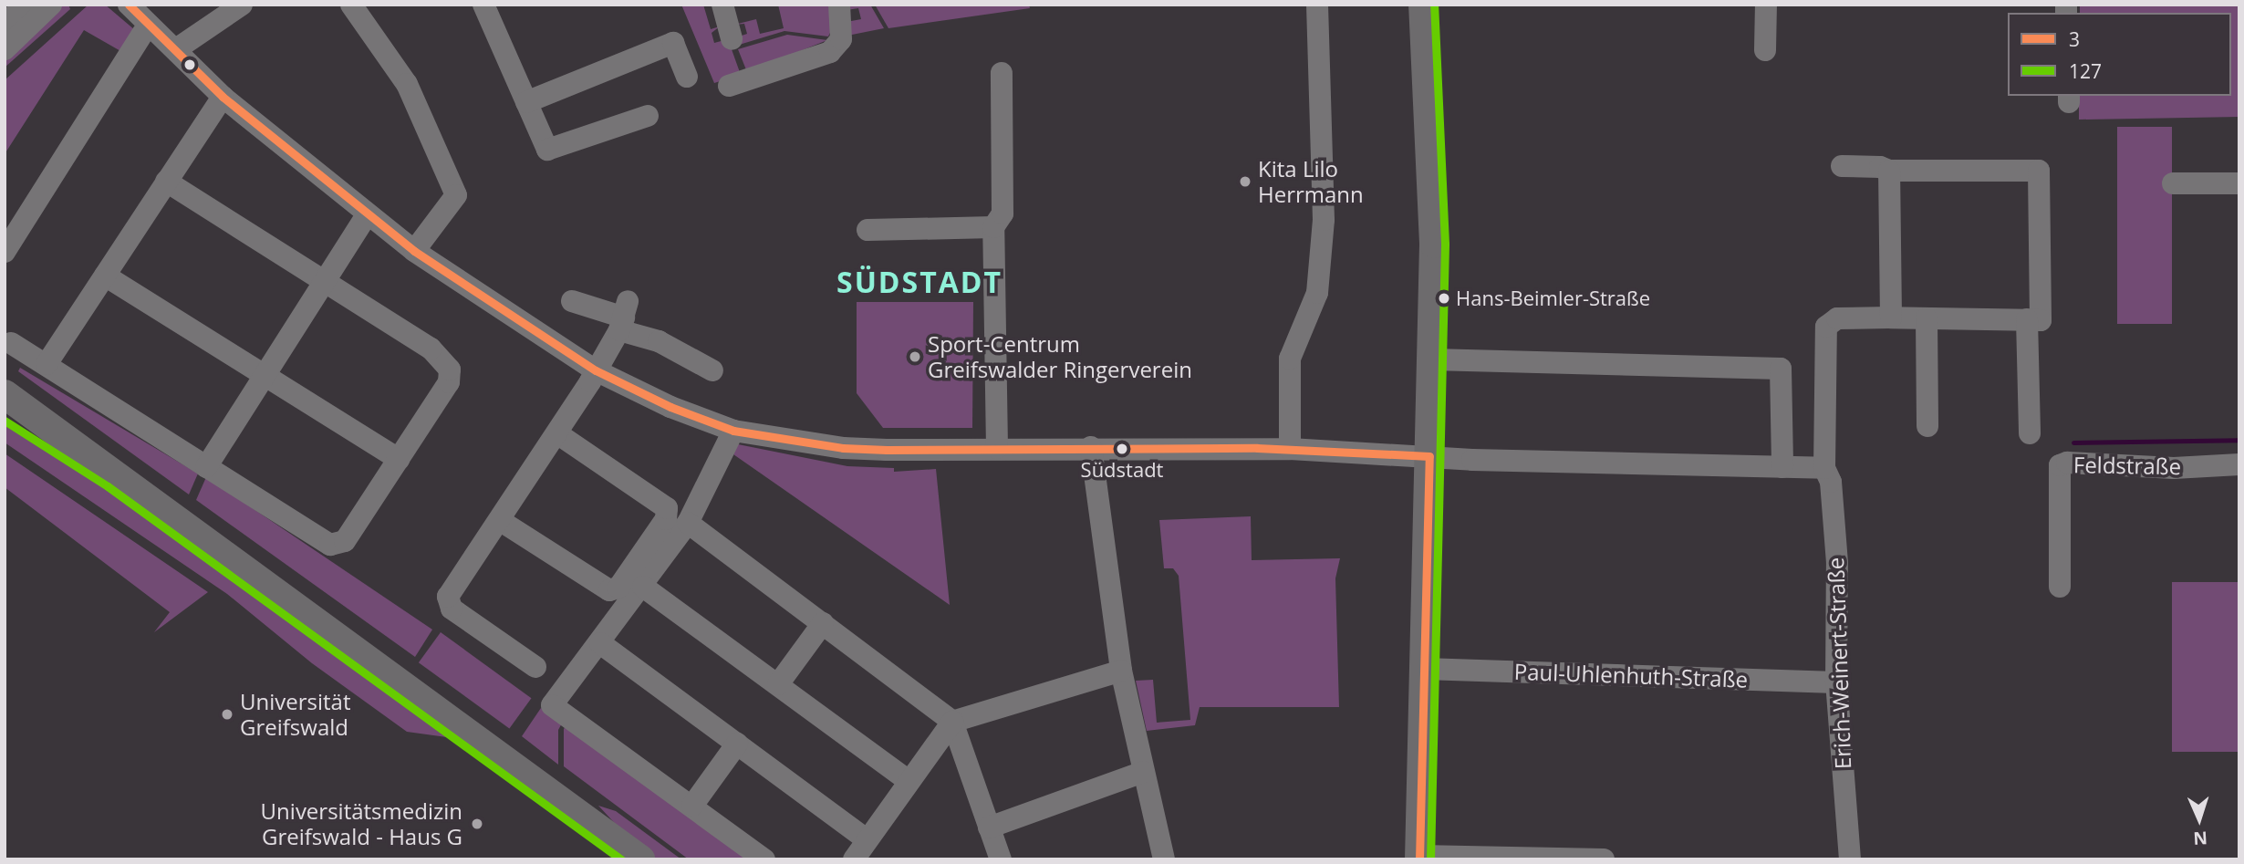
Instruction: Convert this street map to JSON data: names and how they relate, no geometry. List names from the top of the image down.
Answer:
{
  "streets": {
    "street": ["Feldstraße", "Erich-Weinert-Straße", "Paul-Uhlenhuth-Straße"]
  },
  "crossings": [
    ["Erich-Weinert-Straße", "Paul-Uhlenhuth-Straße"]
  ],
  "districts": ["SÜDSTADT"],
  "places": [
    "Kita Lilo Herrmann",
    "Hans-Beimler-Straße",
    "Sport-Centrum Greifswalder Ringerverein",
    "Südstadt",
    "Universität Greifswald",
    "Universitätsmedizin Greifswald - Haus G"
  ],
  "lines": ["transit line 3", "transit line 127"],
  "legend": ["3", "127"],
  "north": "bottom"
}
